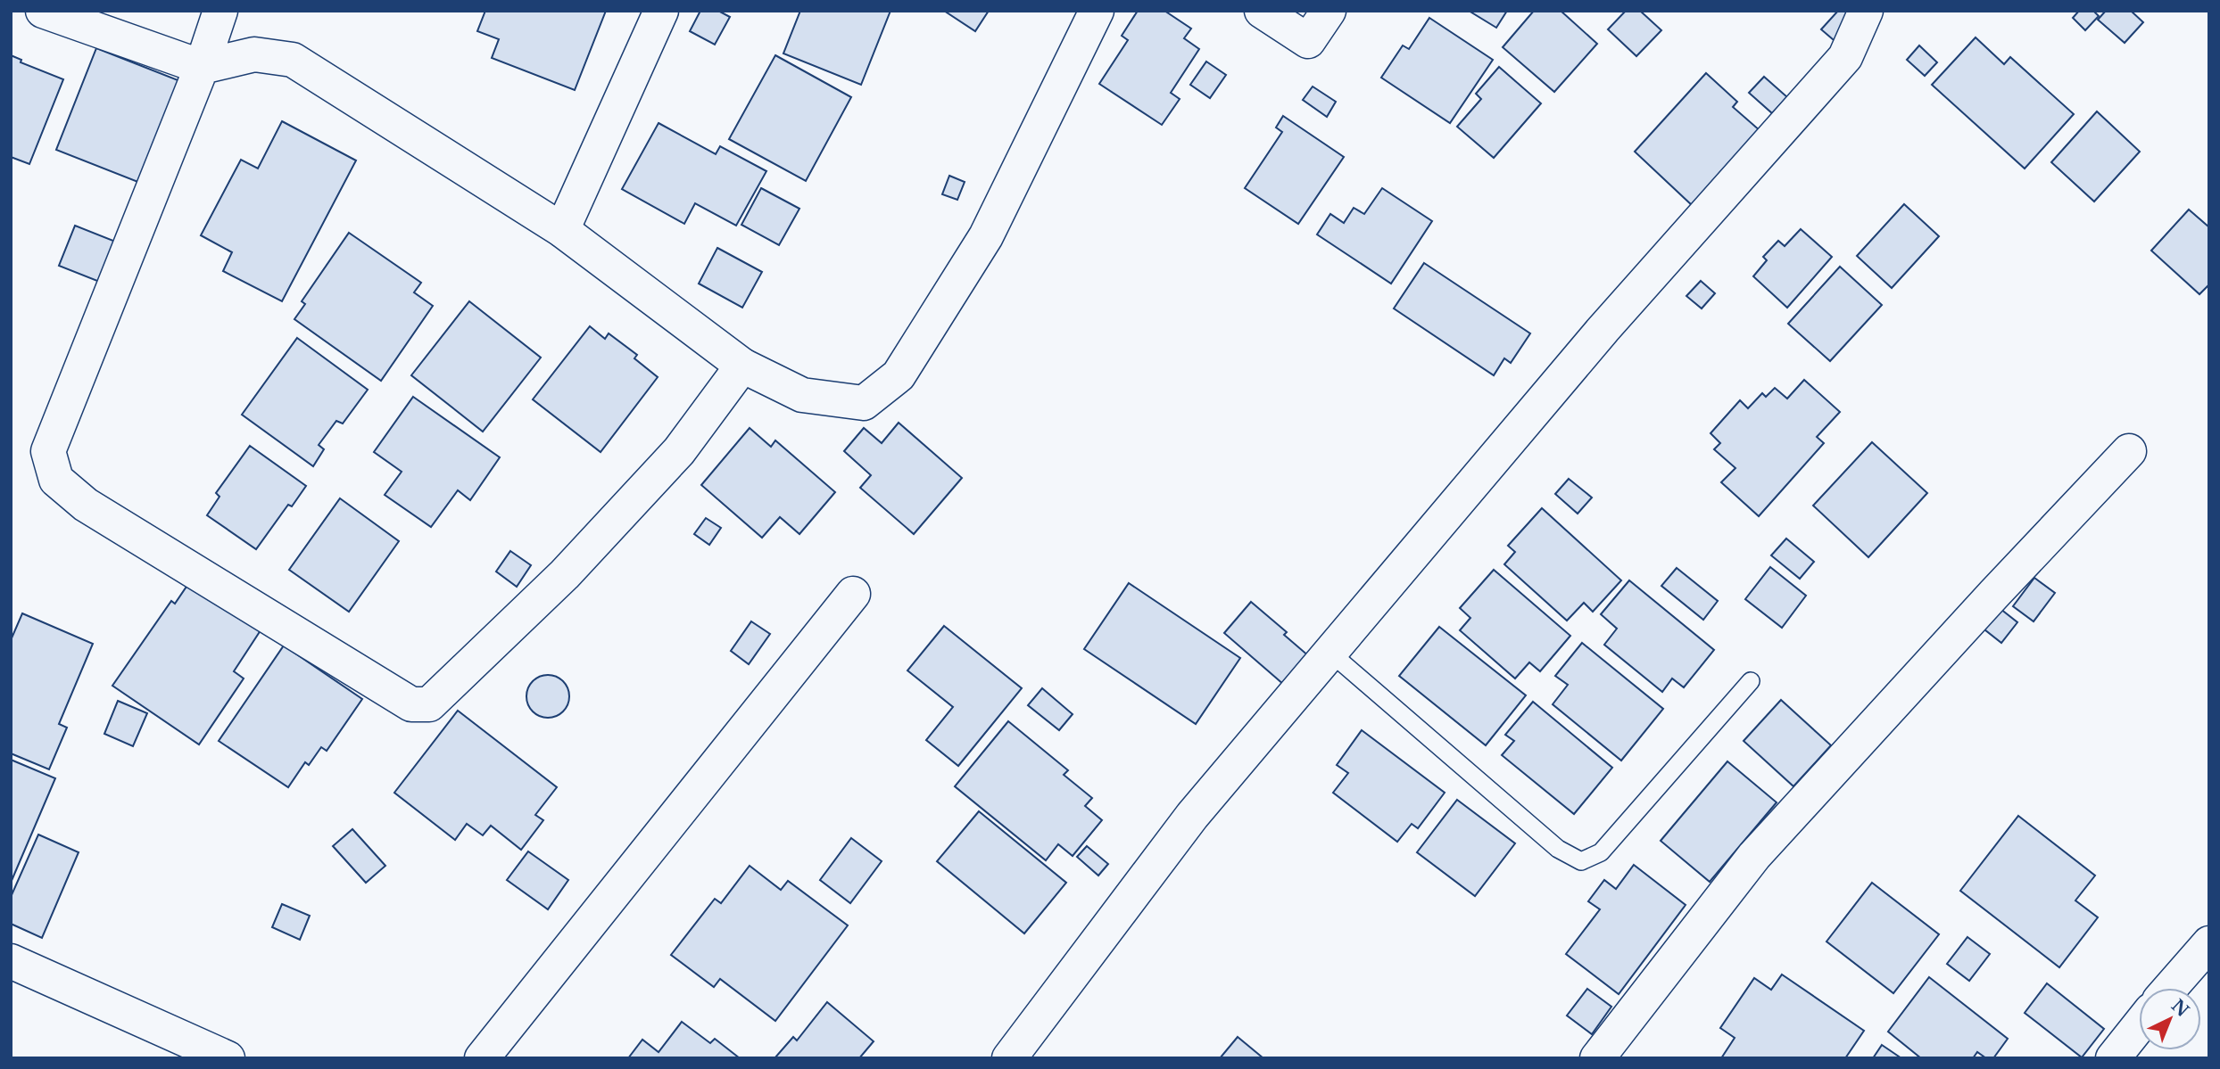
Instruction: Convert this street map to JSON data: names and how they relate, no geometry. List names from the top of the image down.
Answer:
{
  "north": "top right"
}
